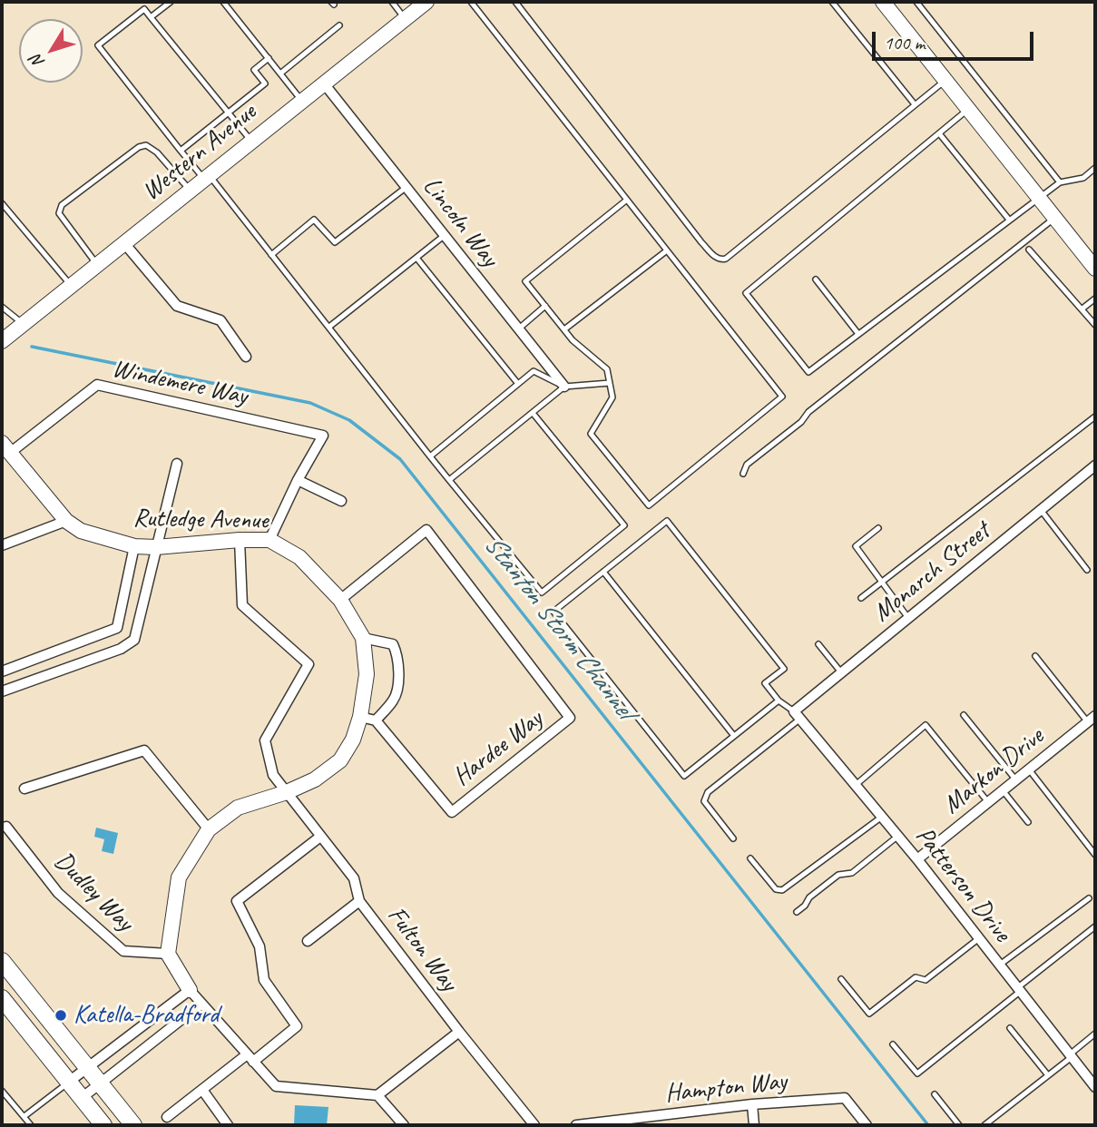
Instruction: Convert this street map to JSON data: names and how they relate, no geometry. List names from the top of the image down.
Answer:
{
  "streets": {
    "street": [
      "Western Avenue",
      "Lincoln Way",
      "Windemere Way",
      "Rutledge Avenue",
      "Monarch Street",
      "Hardee Way",
      "Markon Drive",
      "Patterson Drive",
      "Dudley Way",
      "Fulton Way",
      "Hampton Way"
    ]
  },
  "crossings": [
    ["Western Avenue", "Lincoln Way"],
    ["Windemere Way", "Rutledge Avenue"],
    ["Rutledge Avenue", "Hardee Way"],
    ["Rutledge Avenue", "Dudley Way"],
    ["Rutledge Avenue", "Fulton Way"],
    ["Monarch Street", "Patterson Drive"],
    ["Markon Drive", "Patterson Drive"]
  ],
  "water": ["Stanton Storm Channel"],
  "places": ["Katella-Bradford"],
  "scale_bar": "100 m",
  "north": "bottom left"
}
